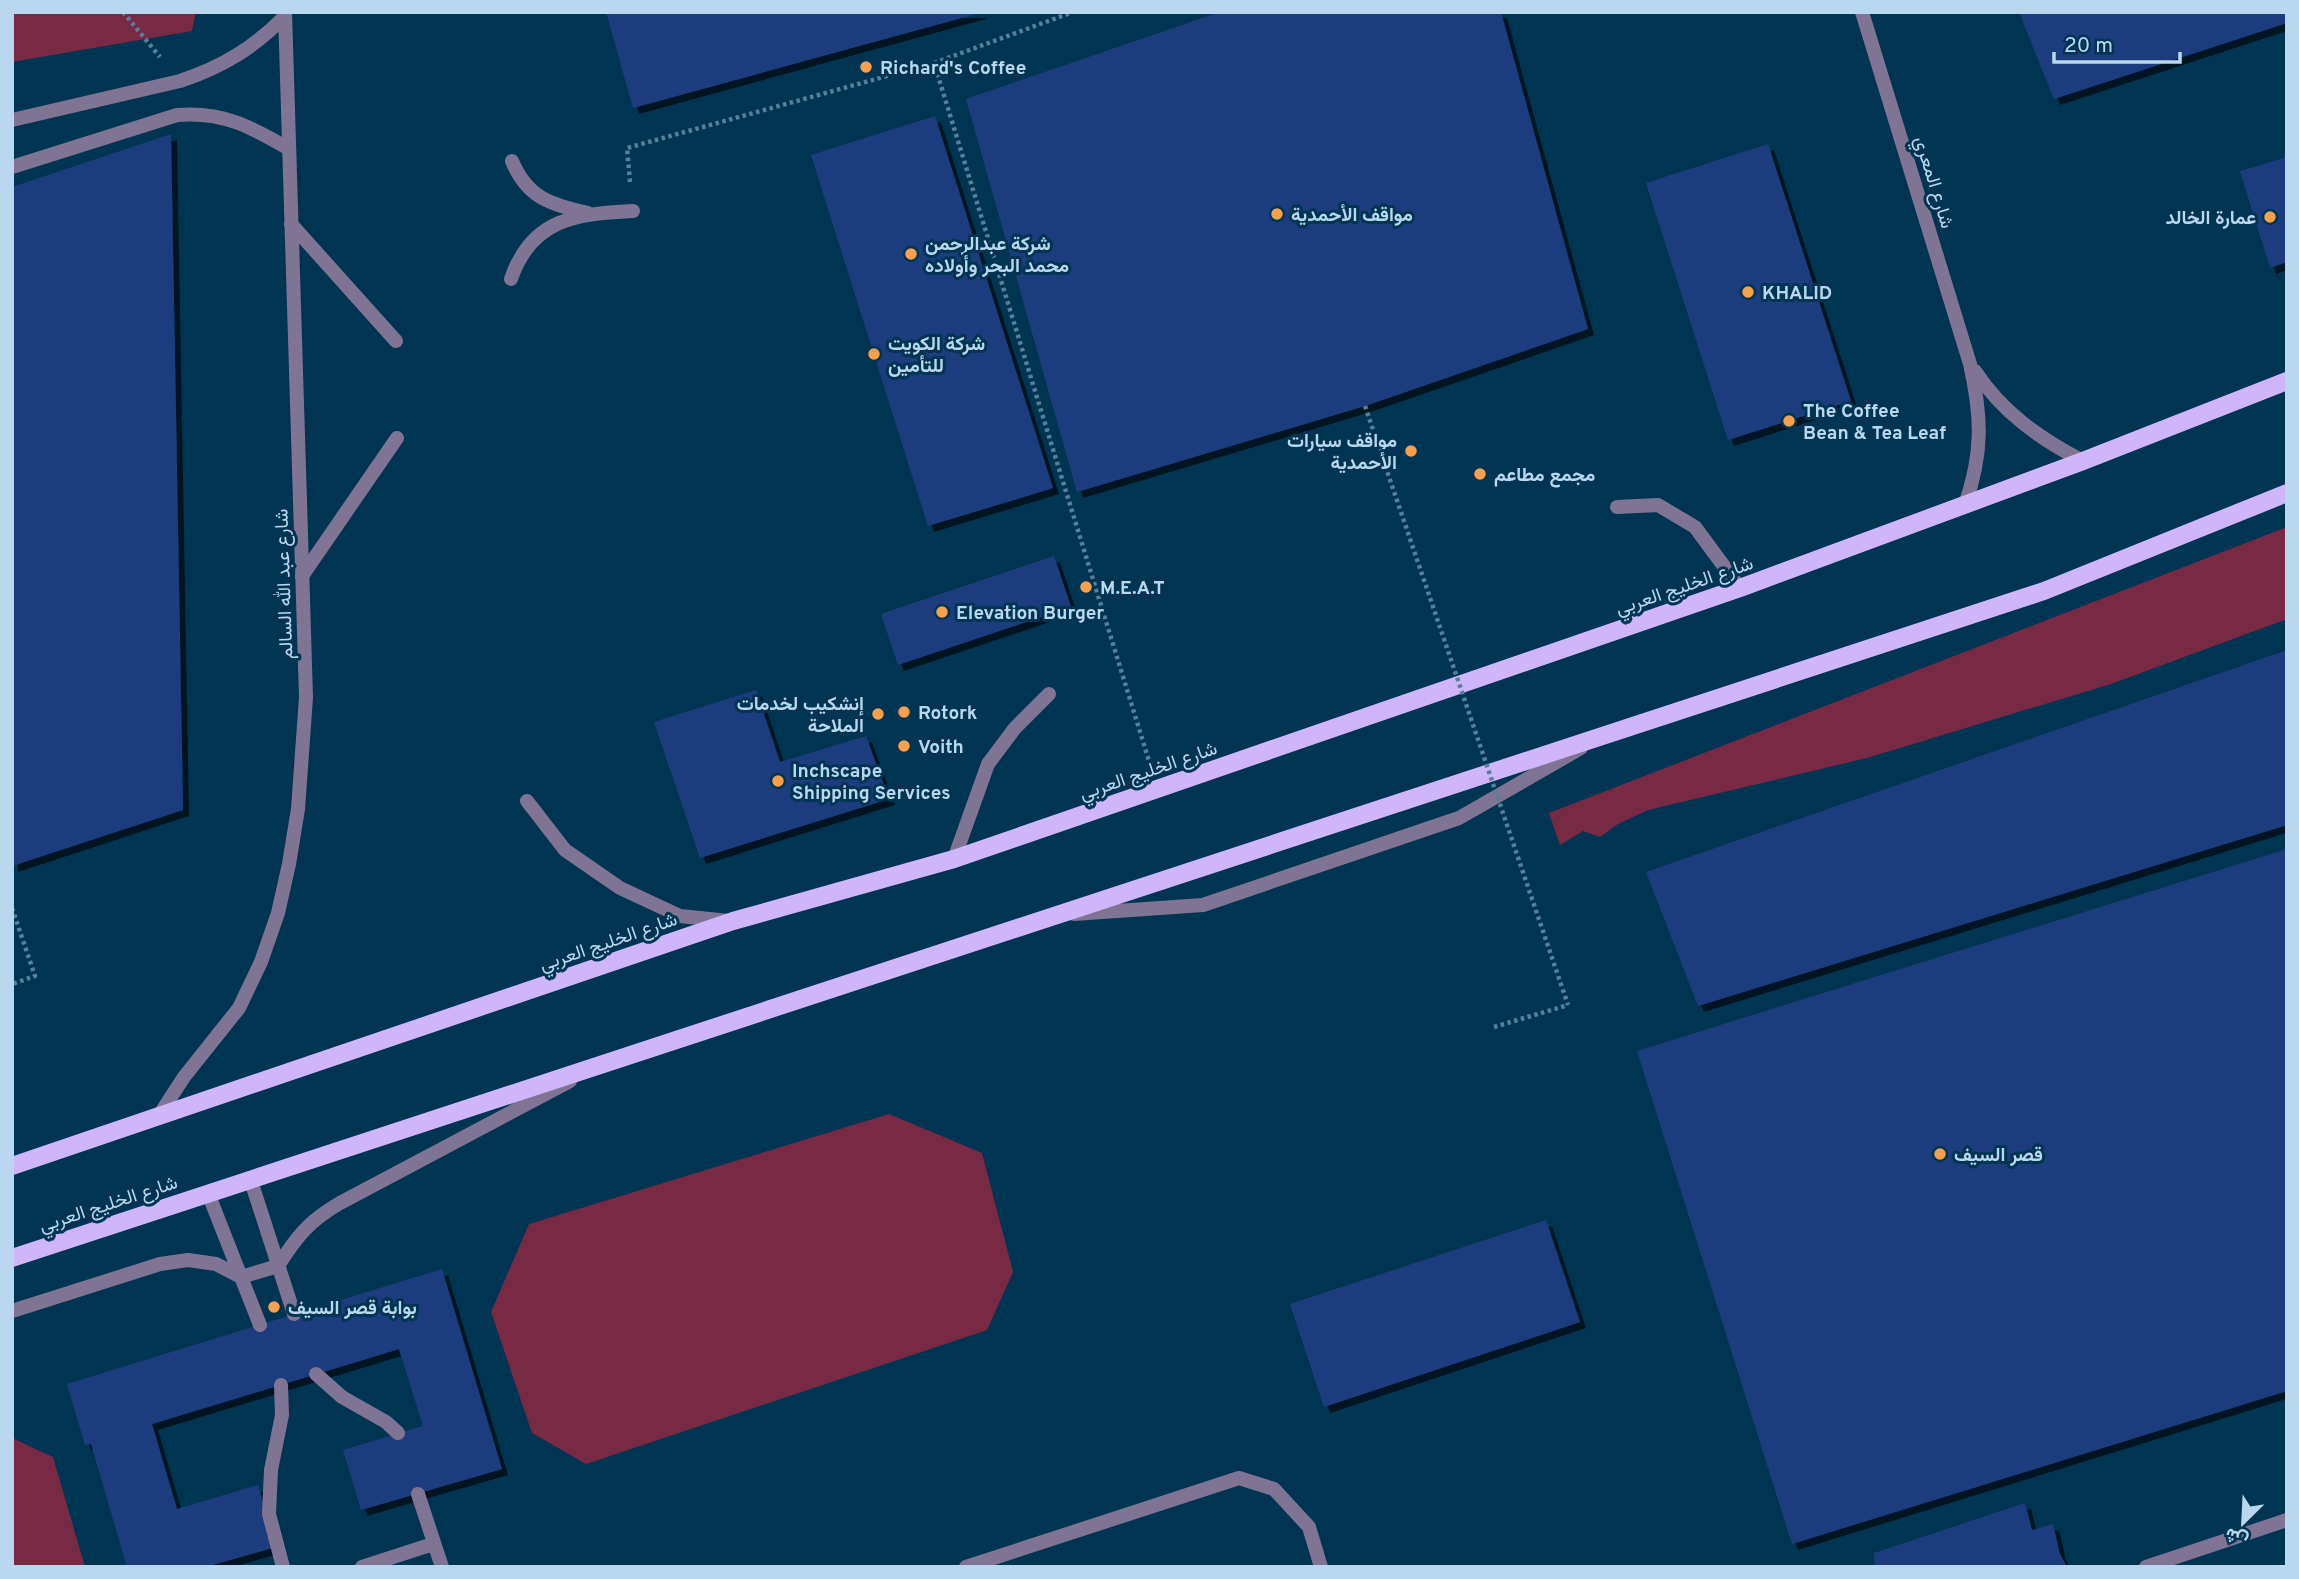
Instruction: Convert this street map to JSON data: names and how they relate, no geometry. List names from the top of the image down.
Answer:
{
  "streets": {
    "main road": ["شارع الخليج العربي"],
    "street": ["شارع المعري", "شارع عبد الله السالم"]
  },
  "crossings": [
    ["شارع المعري", "شارع الخليج العربي"],
    ["شارع عبد الله السالم", "شارع الخليج العربي"]
  ],
  "places": [
    "Richard's Coffee",
    "مواقف الأحمدية",
    "عمارة الخالد",
    "شركة عبدالرحمن محمد البحر وأولاده",
    "KHALID",
    "شركة الكويت للتأمين",
    "The Coffee Bean & Tea Leaf",
    "مواقف سيارات الأحمدية",
    "مجمع مطاعم",
    "M.E.A.T",
    "Elevation Burger",
    "Rotork",
    "إنشكيب لخدمات الملاحة",
    "Voith",
    "Inchscape Shipping Services",
    "قصر السيف",
    "بوابة قصر السيف"
  ],
  "scale_bar": "20 m",
  "north": "bottom left"
}
